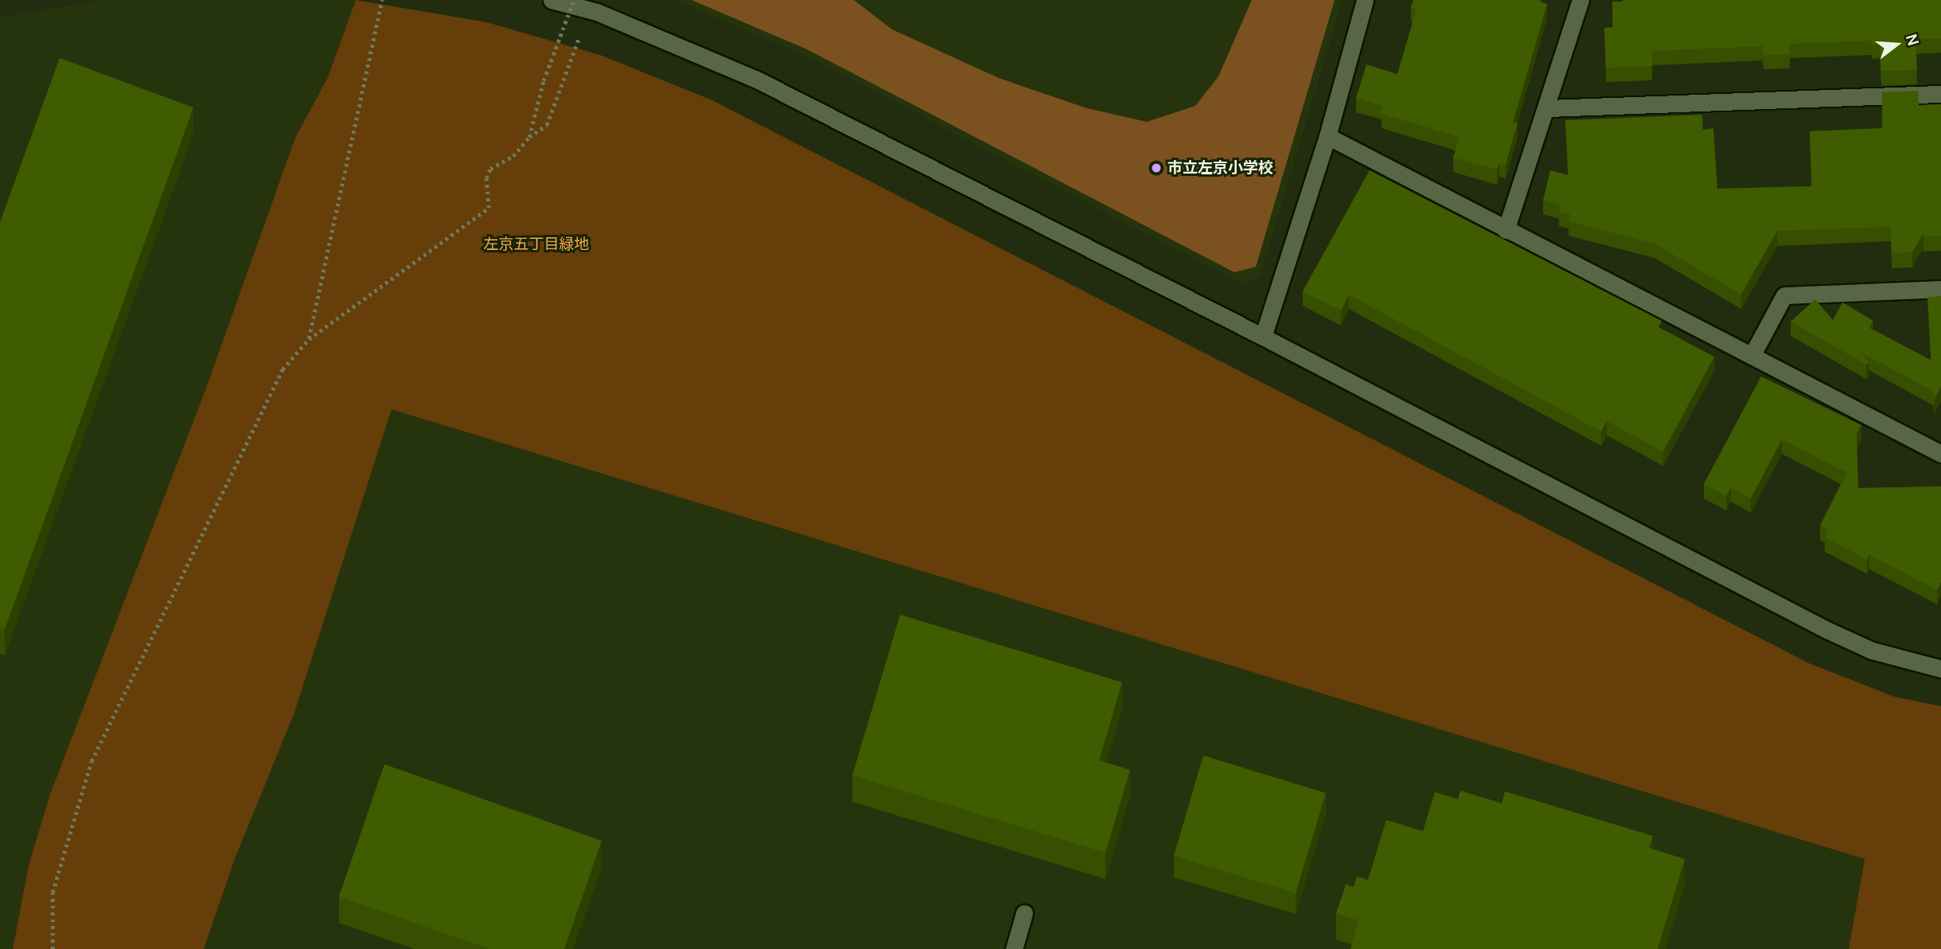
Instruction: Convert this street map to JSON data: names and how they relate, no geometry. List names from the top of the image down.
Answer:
{
  "parks": ["左京五丁目緑地"],
  "places": ["市立左京小学校"],
  "north": "right"
}
